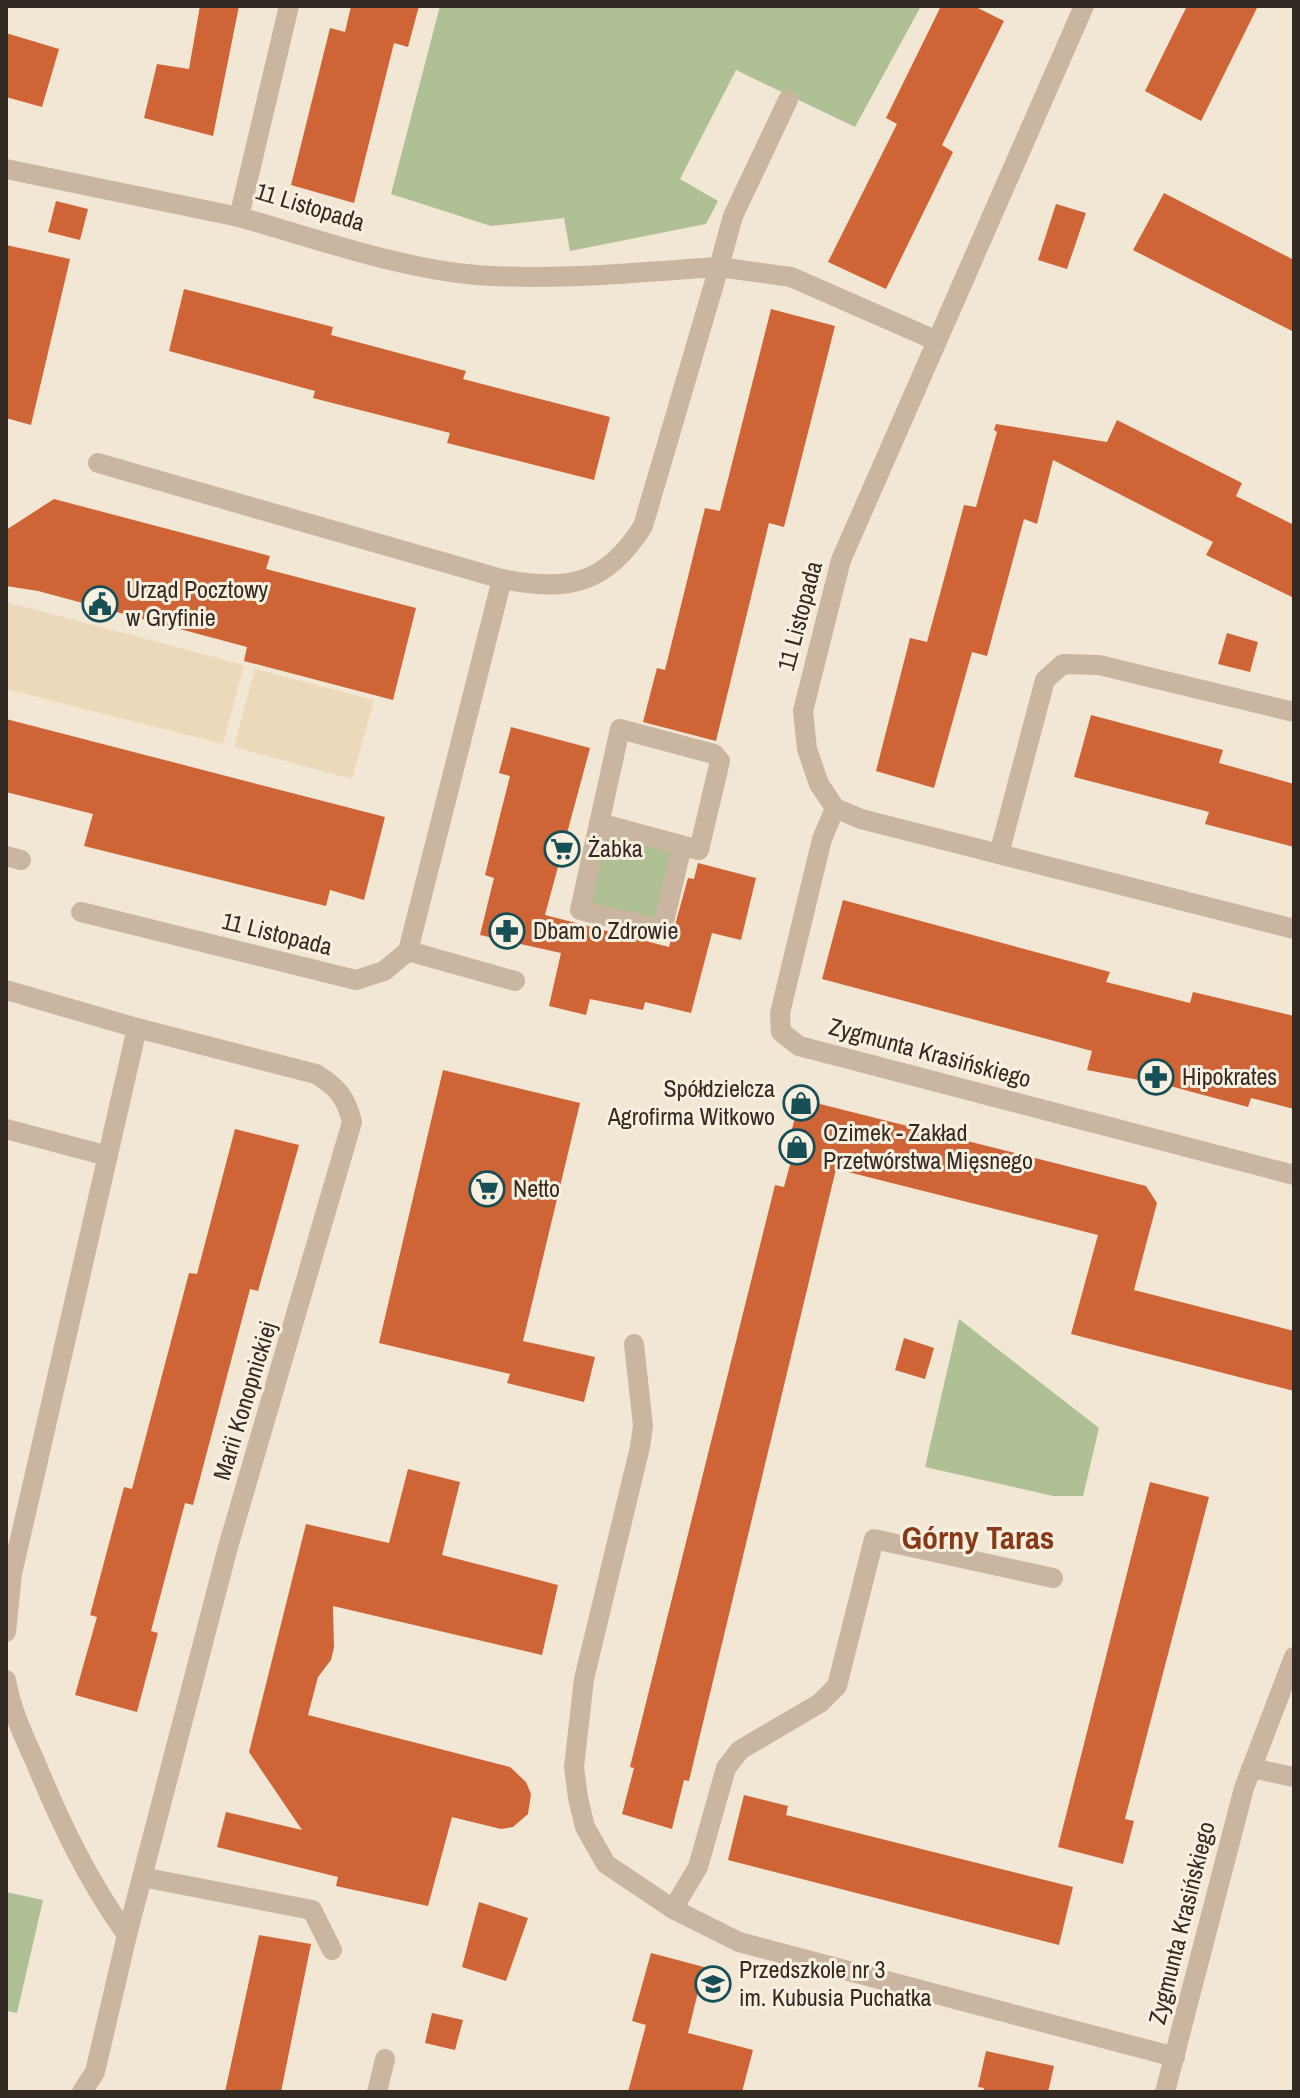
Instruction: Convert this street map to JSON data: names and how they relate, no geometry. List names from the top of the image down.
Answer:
{
  "streets": {
    "street": ["11 Listopada", "Zygmunta Krasińskiego", "Marii Konopnickiej"]
  },
  "crossings": [
    ["11 Listopada", "Zygmunta Krasińskiego"]
  ],
  "districts": ["Górny Taras"],
  "places": {
    "public building": ["Urząd Pocztowy w Gryfinie"],
    "supermarket": ["Żabka", "Netto"],
    "pharmacy": ["Dbam o Zdrowie", "Hipokrates"],
    "shop": ["Spółdzielcza Agrofirma Witkowo", "Ozimek - Zakład Przetwórstwa Mięsnego"],
    "school or university": ["Przedszkole nr 3 im. Kubusia Puchatka"]
  }
}
